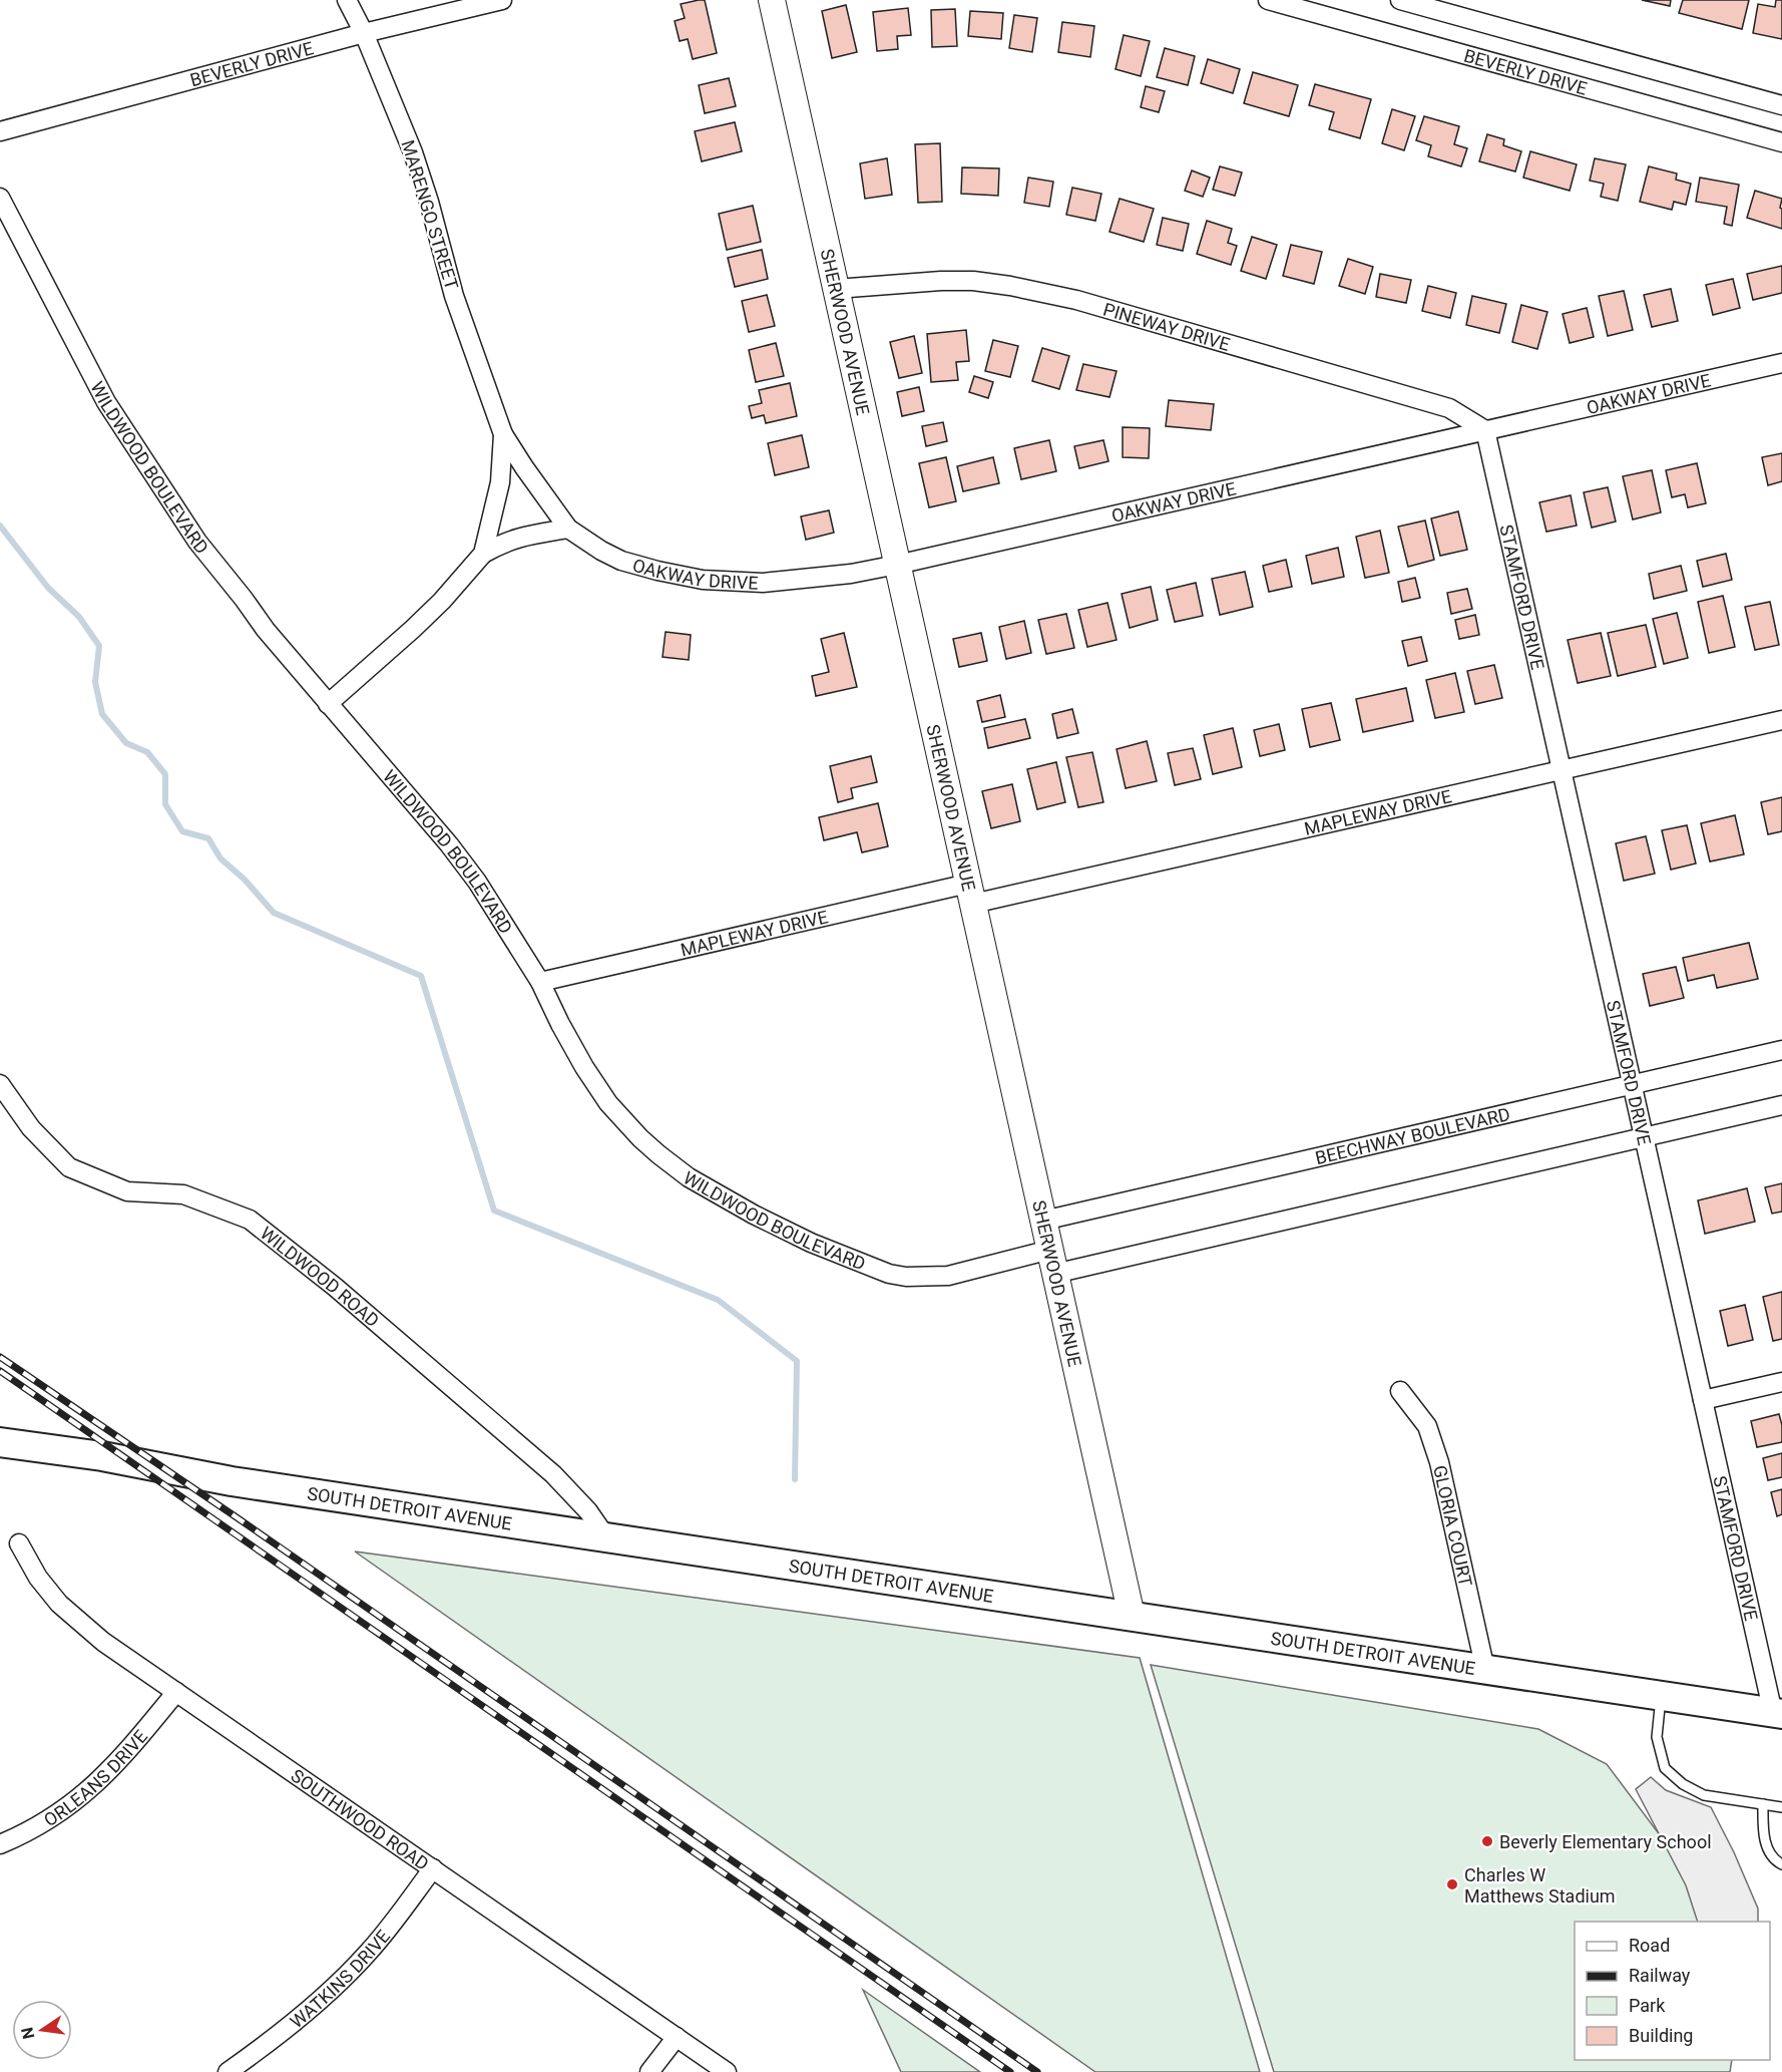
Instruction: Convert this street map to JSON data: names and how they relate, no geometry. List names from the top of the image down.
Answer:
{
  "streets": {
    "main road": ["SOUTH DETROIT AVENUE"],
    "street": [
      "BEVERLY DRIVE",
      "MARENGO STREET",
      "PINEWAY DRIVE",
      "SHERWOOD AVENUE",
      "OAKWAY DRIVE",
      "WILDWOOD BOULEVARD",
      "STAMFORD DRIVE",
      "MAPLEWAY DRIVE",
      "BEECHWAY BOULEVARD",
      "WILDWOOD ROAD",
      "GLORIA COURT",
      "ORLEANS DRIVE",
      "SOUTHWOOD ROAD",
      "WATKINS DRIVE"
    ]
  },
  "crossings": [
    ["BEVERLY DRIVE", "MARENGO STREET"],
    ["MARENGO STREET", "OAKWAY DRIVE"],
    ["MARENGO STREET", "WILDWOOD BOULEVARD"],
    ["PINEWAY DRIVE", "SHERWOOD AVENUE"],
    ["PINEWAY DRIVE", "OAKWAY DRIVE"],
    ["PINEWAY DRIVE", "STAMFORD DRIVE"],
    ["SHERWOOD AVENUE", "OAKWAY DRIVE"],
    ["SHERWOOD AVENUE", "WILDWOOD BOULEVARD"],
    ["SHERWOOD AVENUE", "MAPLEWAY DRIVE"],
    ["SHERWOOD AVENUE", "BEECHWAY BOULEVARD"],
    ["SHERWOOD AVENUE", "SOUTH DETROIT AVENUE"],
    ["OAKWAY DRIVE", "STAMFORD DRIVE"],
    ["WILDWOOD BOULEVARD", "MAPLEWAY DRIVE"],
    ["STAMFORD DRIVE", "MAPLEWAY DRIVE"],
    ["STAMFORD DRIVE", "BEECHWAY BOULEVARD"],
    ["STAMFORD DRIVE", "SOUTH DETROIT AVENUE"],
    ["WILDWOOD ROAD", "SOUTH DETROIT AVENUE"],
    ["SOUTH DETROIT AVENUE", "GLORIA COURT"],
    ["ORLEANS DRIVE", "SOUTHWOOD ROAD"],
    ["SOUTHWOOD ROAD", "WATKINS DRIVE"]
  ],
  "places": ["Beverly Elementary School", "Charles W Matthews Stadium"],
  "legend": [
    "Road",
    "Railway",
    "Park",
    "Building"
  ],
  "north": "left"
}
